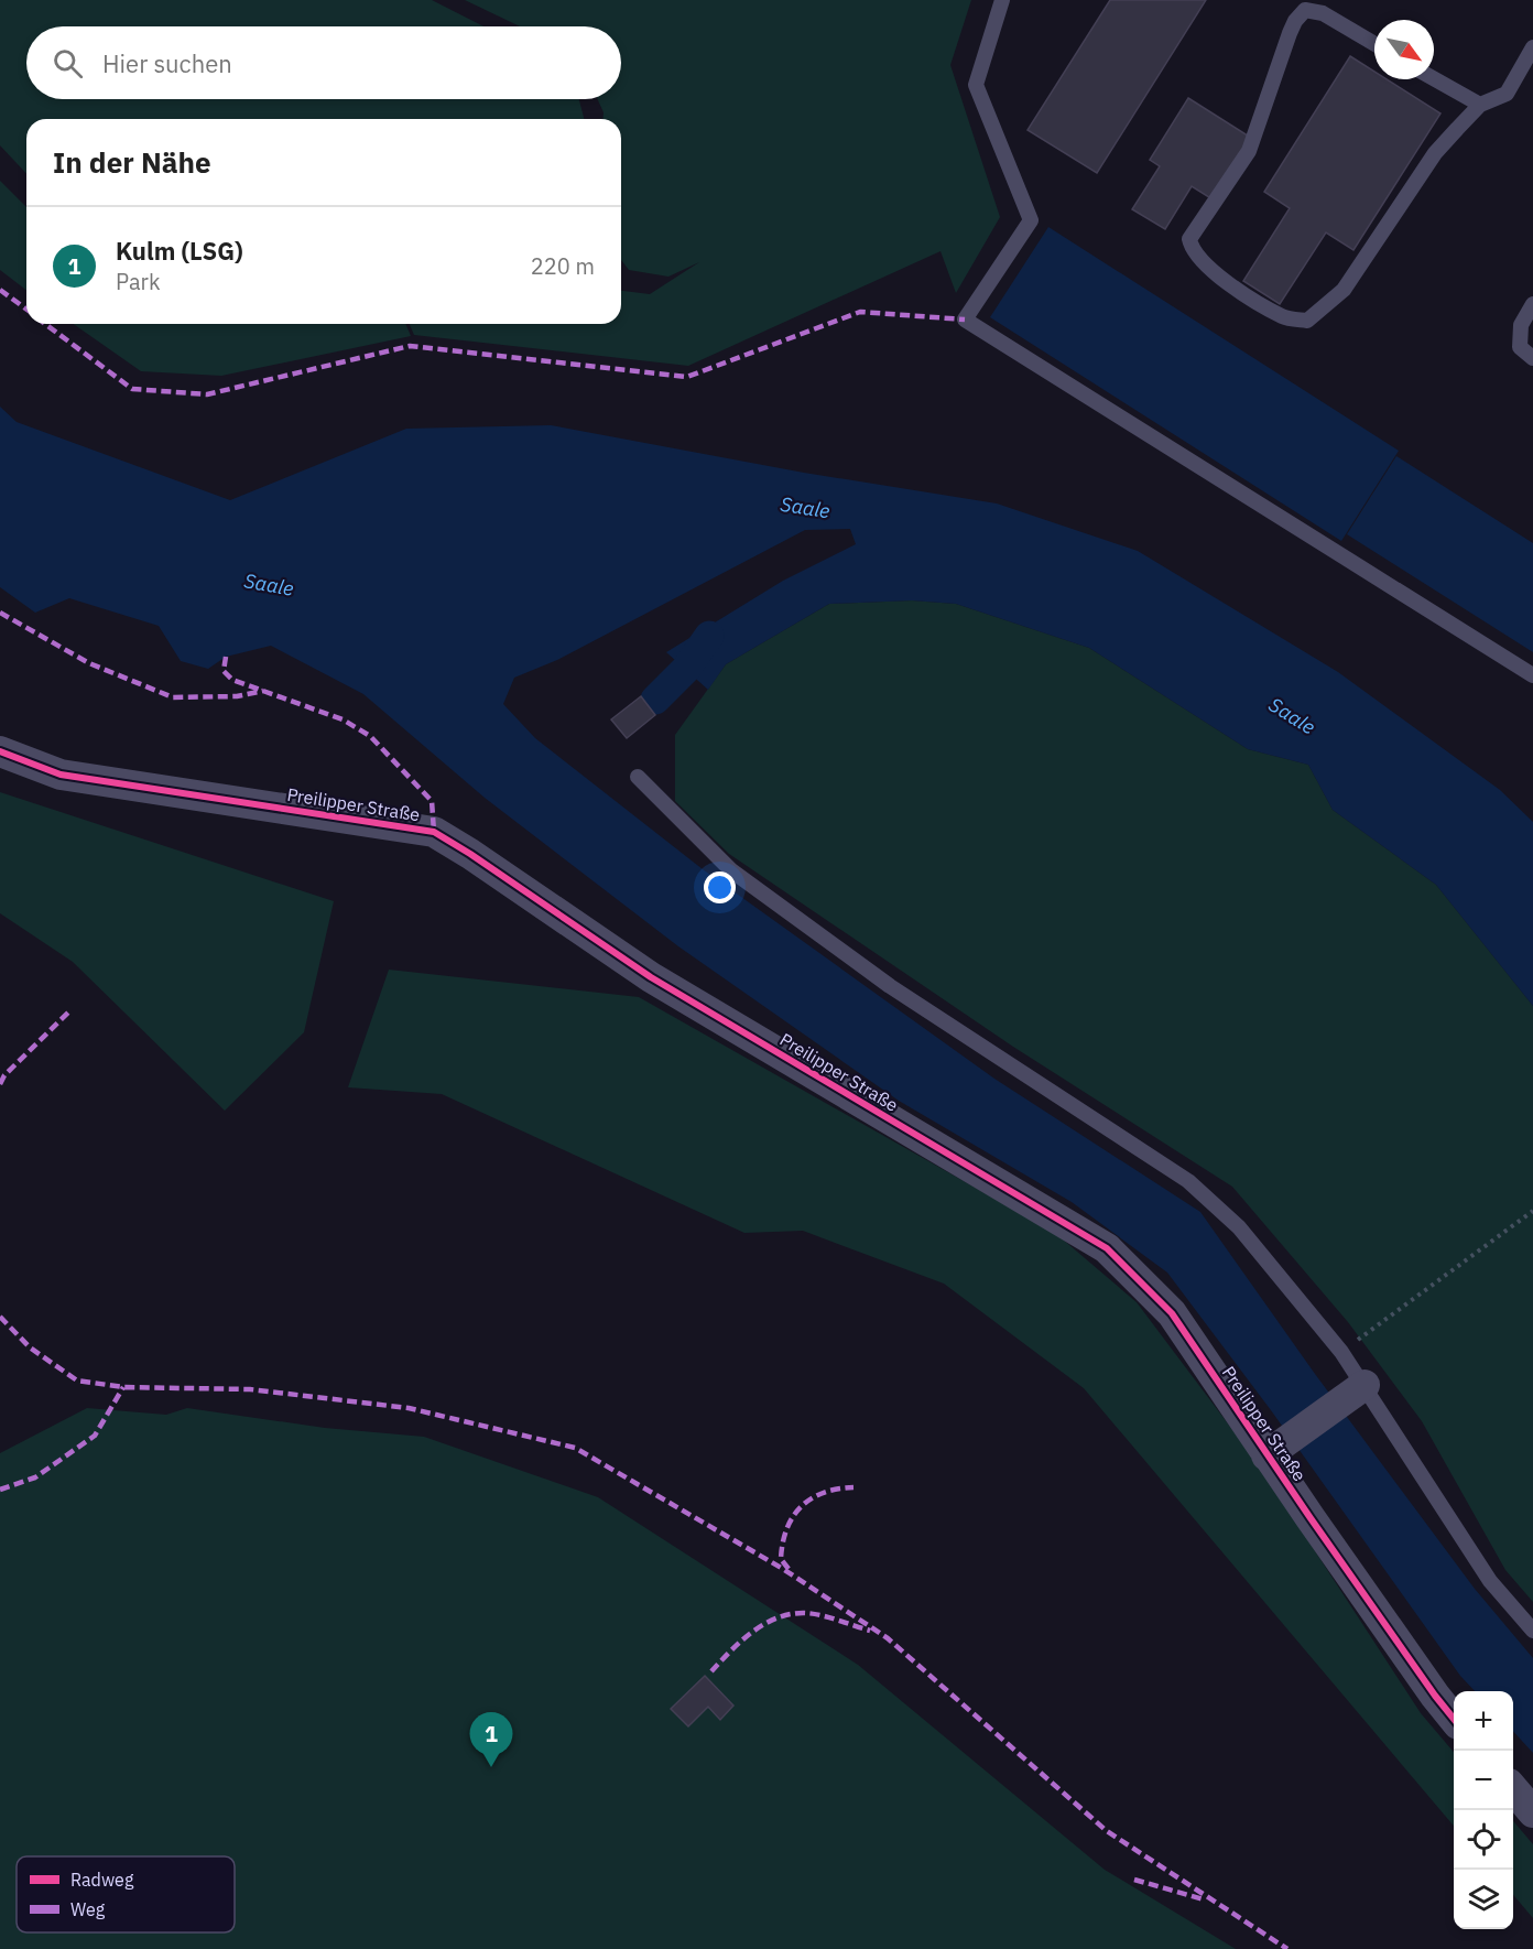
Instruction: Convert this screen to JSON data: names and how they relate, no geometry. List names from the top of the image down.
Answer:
{
  "streets": {
    "street": ["Preilipper Straße"]
  },
  "water": ["Saale"],
  "legend": ["Radweg", "Weg"],
  "north": "bottom right",
  "page": {
    "search": "Hier suchen",
    "heading": "In der Nähe",
    "list": [
      {
        "mark": "1",
        "name": "Kulm (LSG)",
        "note": "Park",
        "value": "220 m"
      }
    ],
    "map_buttons": ["+", "−"],
    "pins": "1"
  }
}
